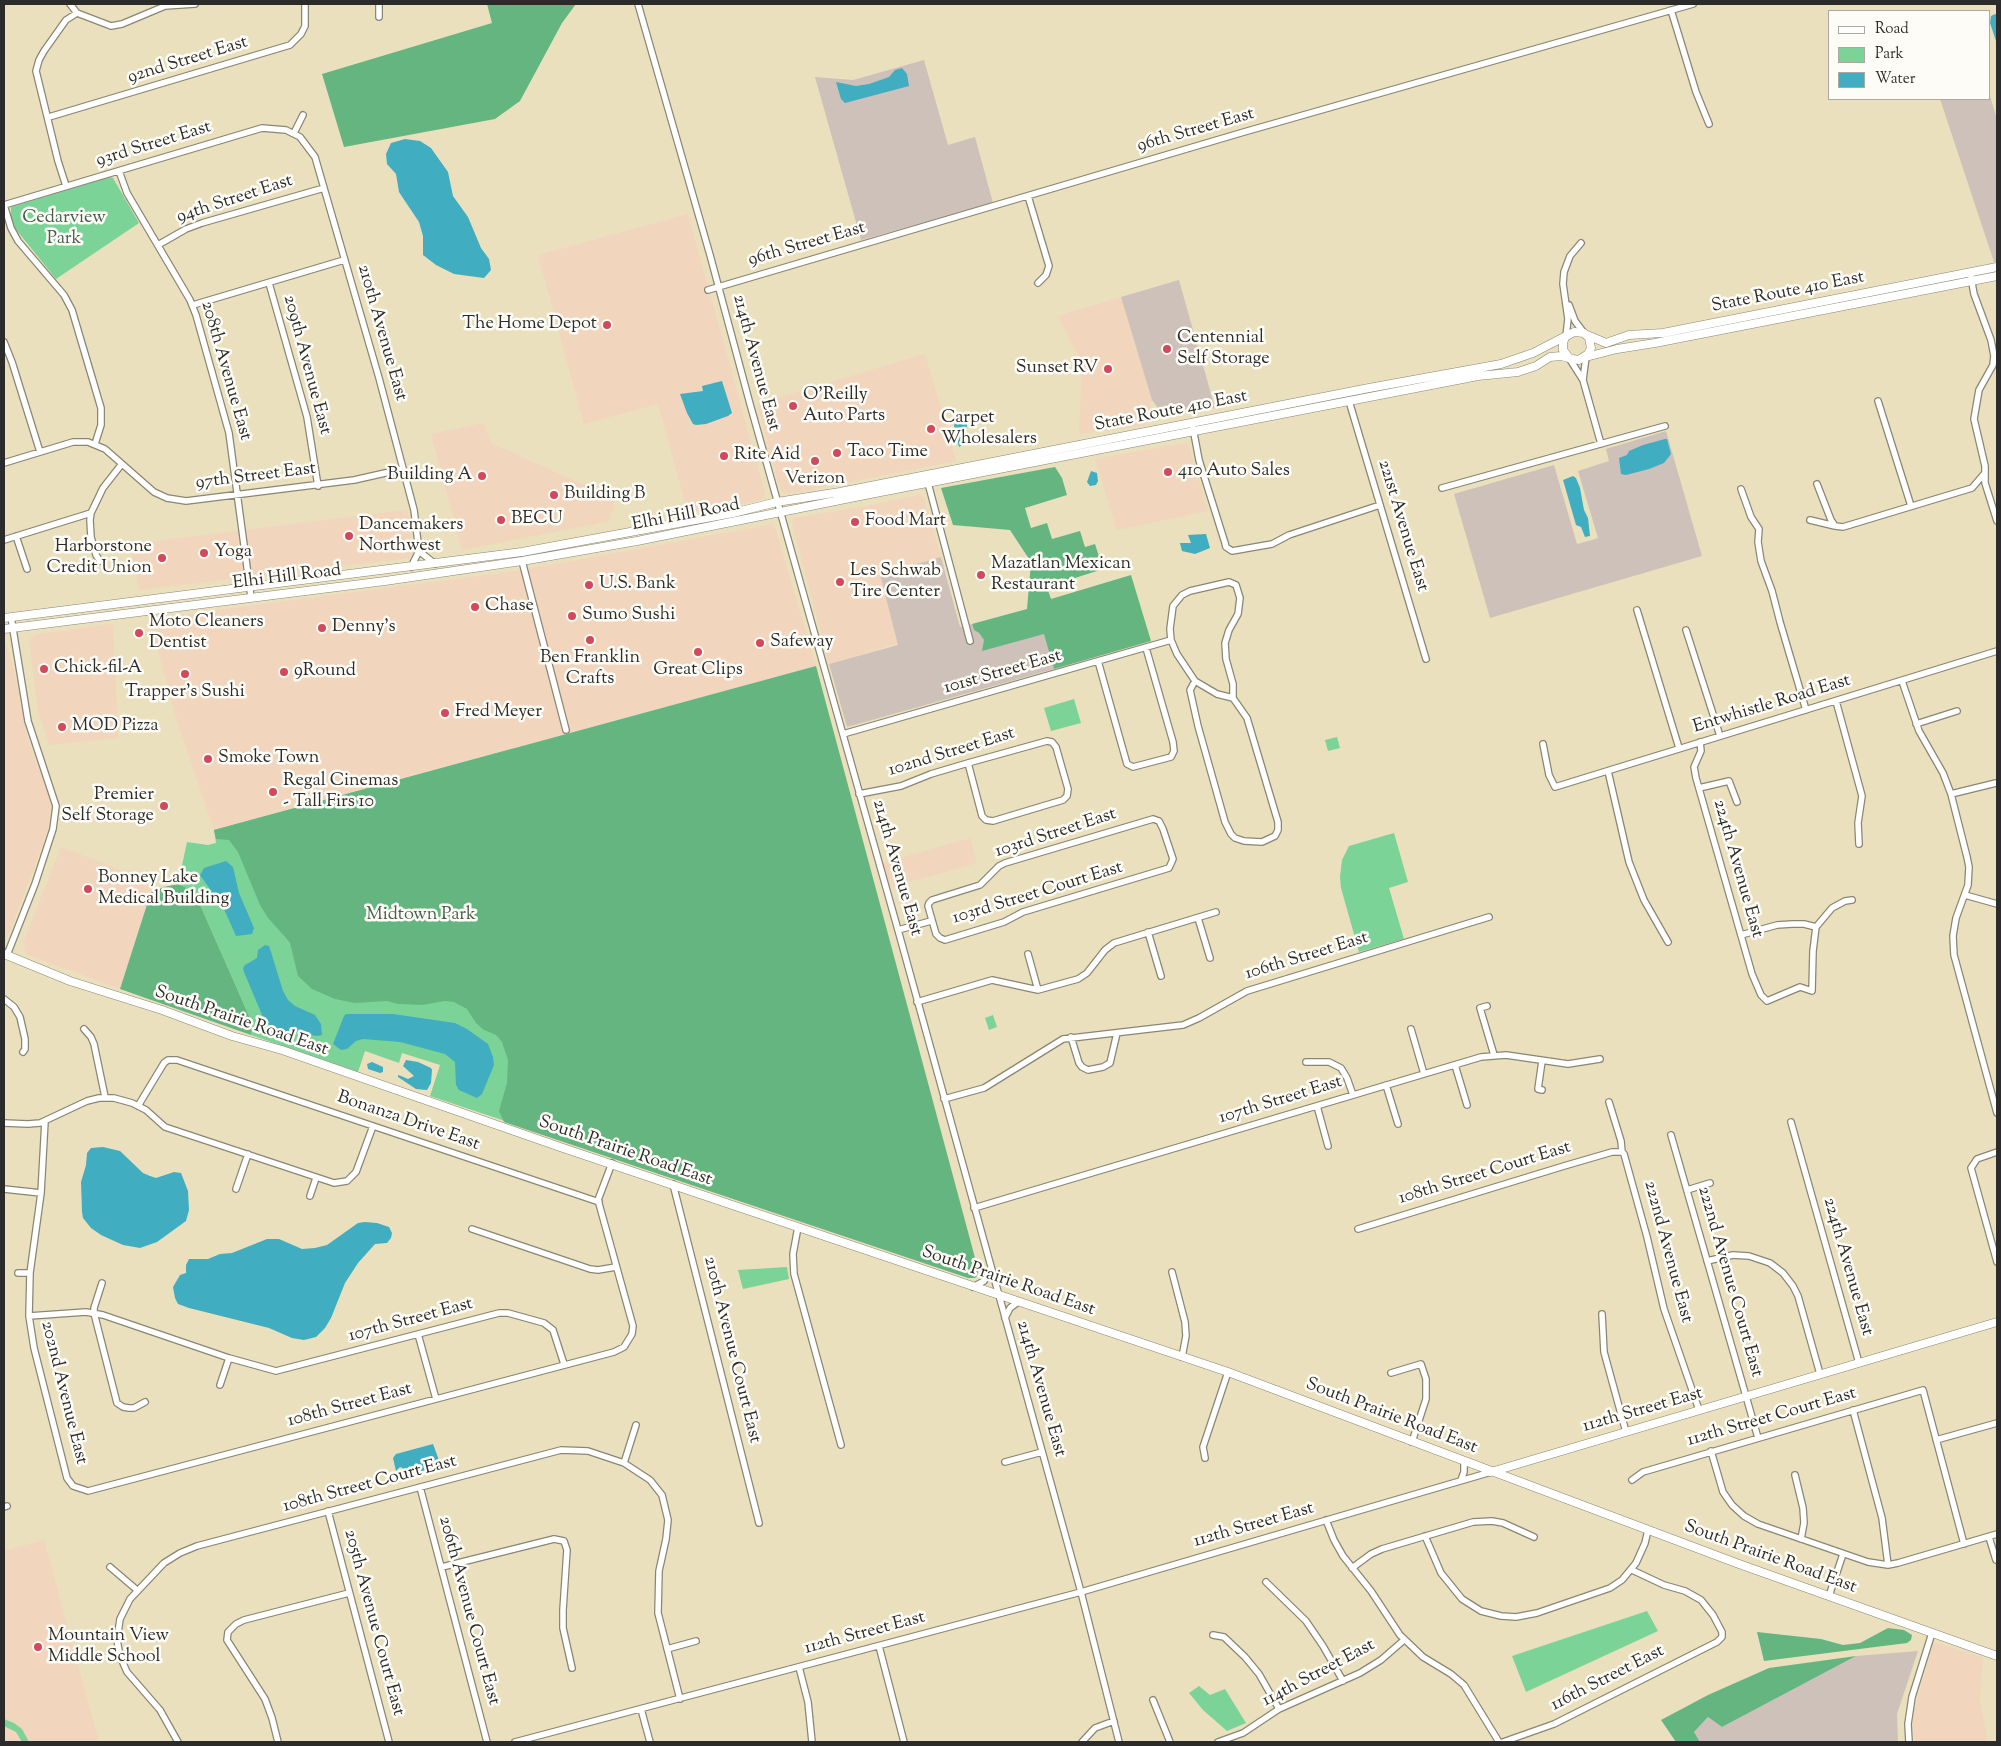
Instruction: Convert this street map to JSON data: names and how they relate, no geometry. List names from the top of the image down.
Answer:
{
  "streets": {
    "main road": [
      "State Route 410 East",
      "Elhi Hill Road",
      "South Prairie Road East",
      "112th Street East"
    ],
    "street": [
      "92nd Street East",
      "96th Street East",
      "93rd Street East",
      "94th Street East",
      "210th Avenue East",
      "214th Avenue East",
      "209th Avenue East",
      "208th Avenue East",
      "97th Street East",
      "221st Avenue East",
      "101st Street East",
      "Entwhistle Road East",
      "102nd Street East",
      "103rd Street East",
      "224th Avenue East",
      "103rd Street Court East",
      "106th Street East",
      "107th Street East",
      "Bonanza Drive East",
      "108th Street Court East",
      "222nd Avenue East",
      "222nd Avenue Court East",
      "210th Avenue Court East",
      "202nd Avenue East",
      "108th Street East",
      "112th Street Court East",
      "206th Avenue Court East",
      "205th Avenue Court East",
      "114th Street East",
      "116th Street East"
    ]
  },
  "crossings": [
    ["96th Street East", "214th Avenue East"],
    ["93rd Street East", "210th Avenue East"],
    ["93rd Street East", "208th Avenue East"],
    ["94th Street East", "210th Avenue East"],
    ["94th Street East", "208th Avenue East"],
    ["State Route 410 East", "214th Avenue East"],
    ["State Route 410 East", "Elhi Hill Road"],
    ["State Route 410 East", "221st Avenue East"],
    ["210th Avenue East", "97th Street East"],
    ["214th Avenue East", "Elhi Hill Road"],
    ["214th Avenue East", "101st Street East"],
    ["214th Avenue East", "102nd Street East"],
    ["214th Avenue East", "103rd Street Court East"],
    ["214th Avenue East", "106th Street East"],
    ["214th Avenue East", "South Prairie Road East"],
    ["214th Avenue East", "107th Street East"],
    ["214th Avenue East", "112th Street East"],
    ["209th Avenue East", "97th Street East"],
    ["208th Avenue East", "97th Street East"],
    ["208th Avenue East", "Elhi Hill Road"],
    ["Entwhistle Road East", "224th Avenue East"],
    ["103rd Street East", "103rd Street Court East"],
    ["224th Avenue East", "112th Street East"],
    ["South Prairie Road East", "210th Avenue Court East"],
    ["South Prairie Road East", "112th Street East"],
    ["107th Street East", "108th Street East"],
    ["108th Street Court East", "222nd Avenue East"],
    ["108th Street Court East", "206th Avenue Court East"],
    ["108th Street Court East", "205th Avenue Court East"],
    ["222nd Avenue East", "112th Street East"],
    ["222nd Avenue Court East", "112th Street East"],
    ["222nd Avenue Court East", "112th Street Court East"],
    ["202nd Avenue East", "108th Street East"]
  ],
  "parks": ["Cedarview Park", "Midtown Park"],
  "places": [
    "The Home Depot",
    "Centennial Self Storage",
    "Sunset RV",
    "O'Reilly Auto Parts",
    "Carpet Wholesalers",
    "Taco Time",
    "Rite Aid",
    "Verizon",
    "410 Auto Sales",
    "Building A",
    "Building B",
    "BECU",
    "Food Mart",
    "Dancemakers Northwest",
    "Yoga",
    "Harborstone Credit Union",
    "Mazatlan Mexican Restaurant",
    "Les Schwab Tire Center",
    "U.S. Bank",
    "Chase",
    "Sumo Sushi",
    "Denny's",
    "Moto Cleaners Dentist",
    "Ben Franklin Crafts",
    "Safeway",
    "Great Clips",
    "Chick-fil-A",
    "9Round",
    "Trapper's Sushi",
    "Fred Meyer",
    "MOD Pizza",
    "Smoke Town",
    "Regal Cinemas - Tall Firs 10",
    "Premier Self Storage",
    "Bonney Lake Medical Building",
    "Mountain View Middle School"
  ],
  "legend": ["Road", "Park", "Water"]
}
